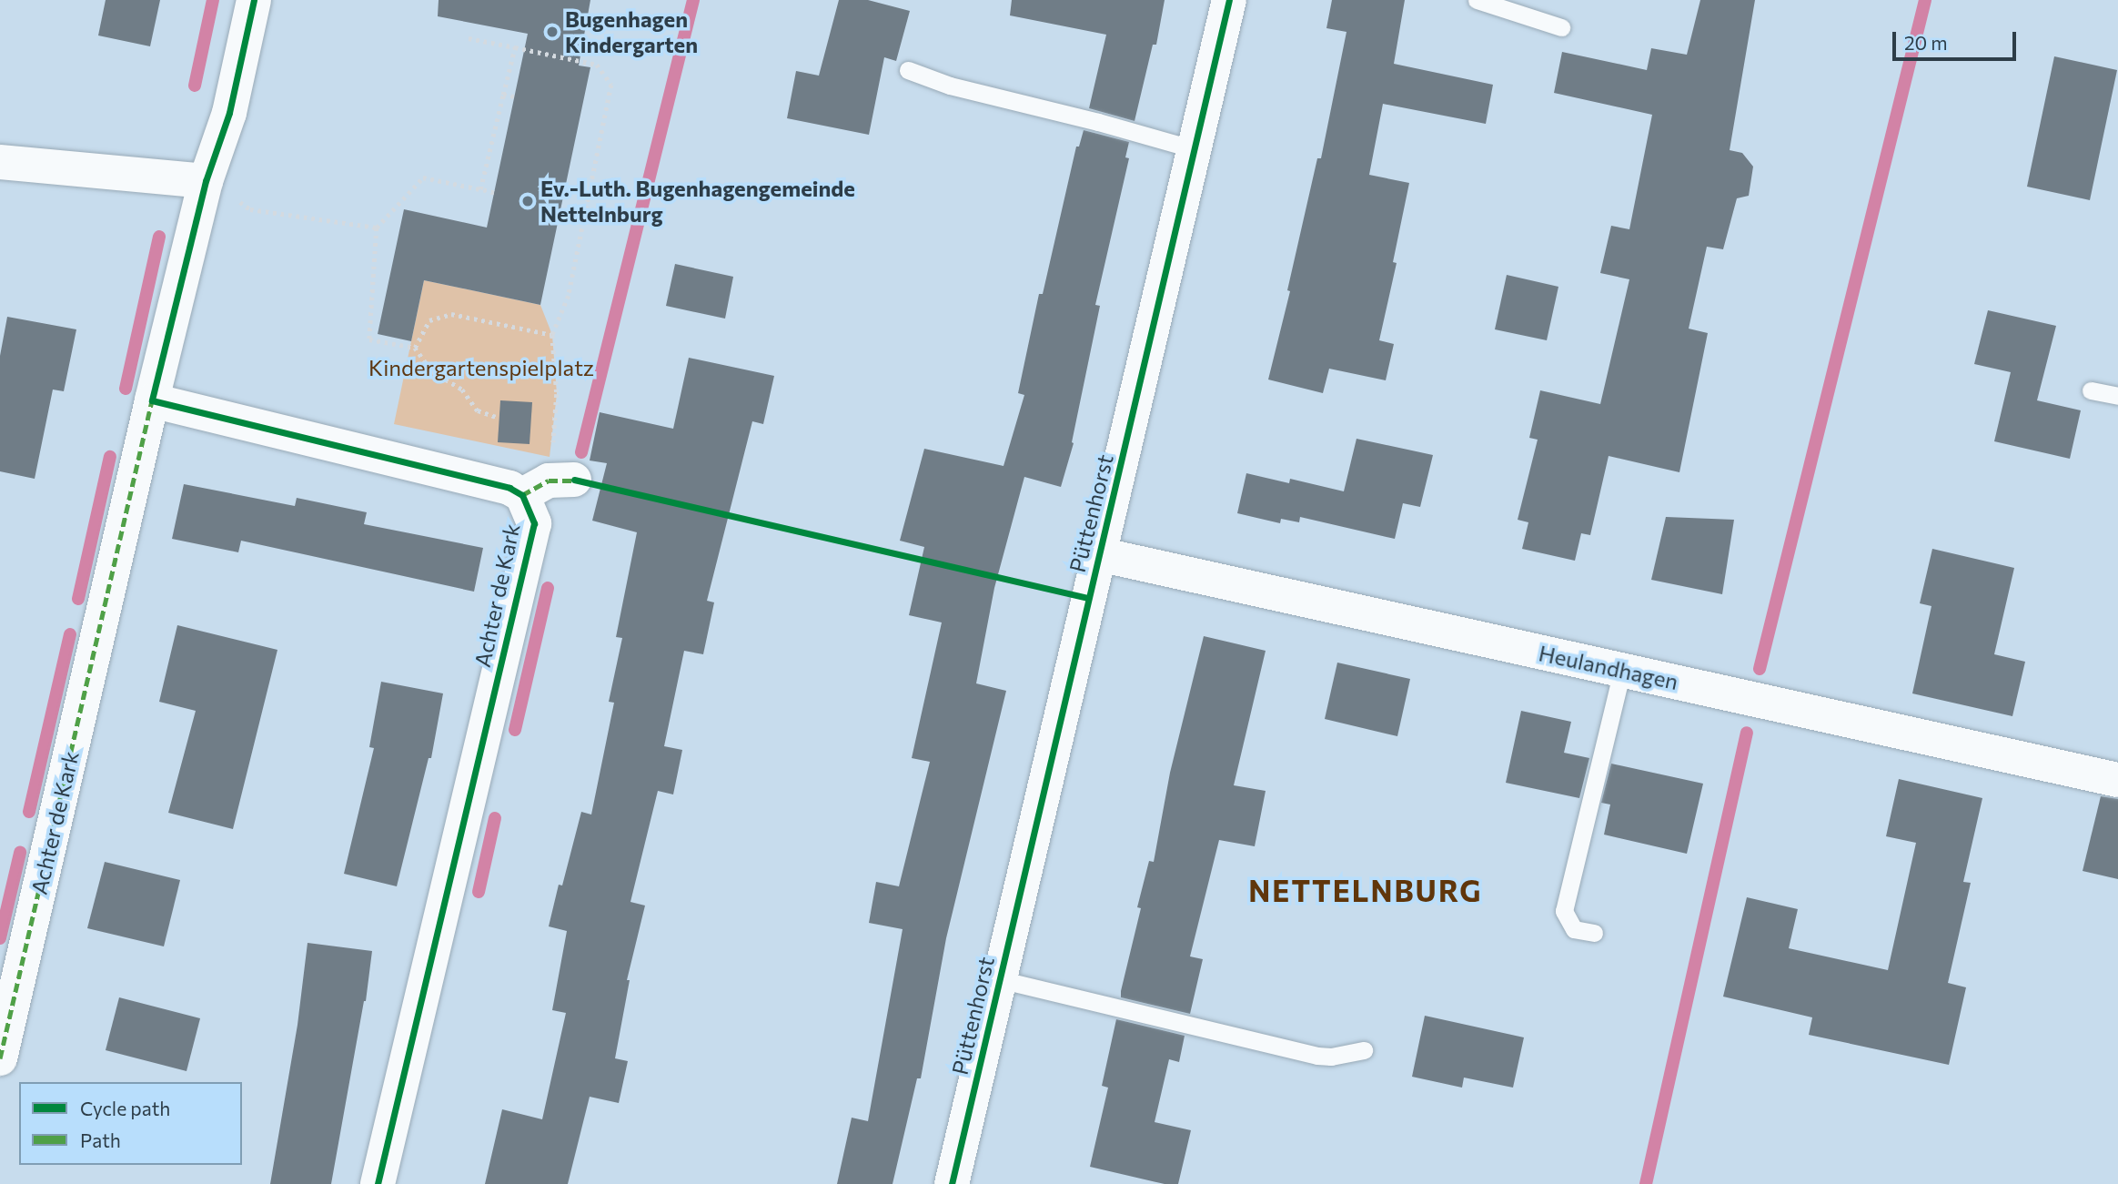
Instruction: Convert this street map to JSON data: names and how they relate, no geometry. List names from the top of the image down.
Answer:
{
  "streets": {
    "street": ["Püttenhorst", "Achter de Kark", "Heulandhagen"]
  },
  "crossings": [
    ["Püttenhorst", "Heulandhagen"]
  ],
  "districts": ["NETTELNBURG"],
  "parks": ["Kindergartenspielplatz"],
  "places": ["Bugenhagen Kindergarten", "Ev.-Luth. Bugenhagengemeinde Nettelnburg"],
  "legend": ["Cycle path", "Path"],
  "scale_bar": "20 m"
}
